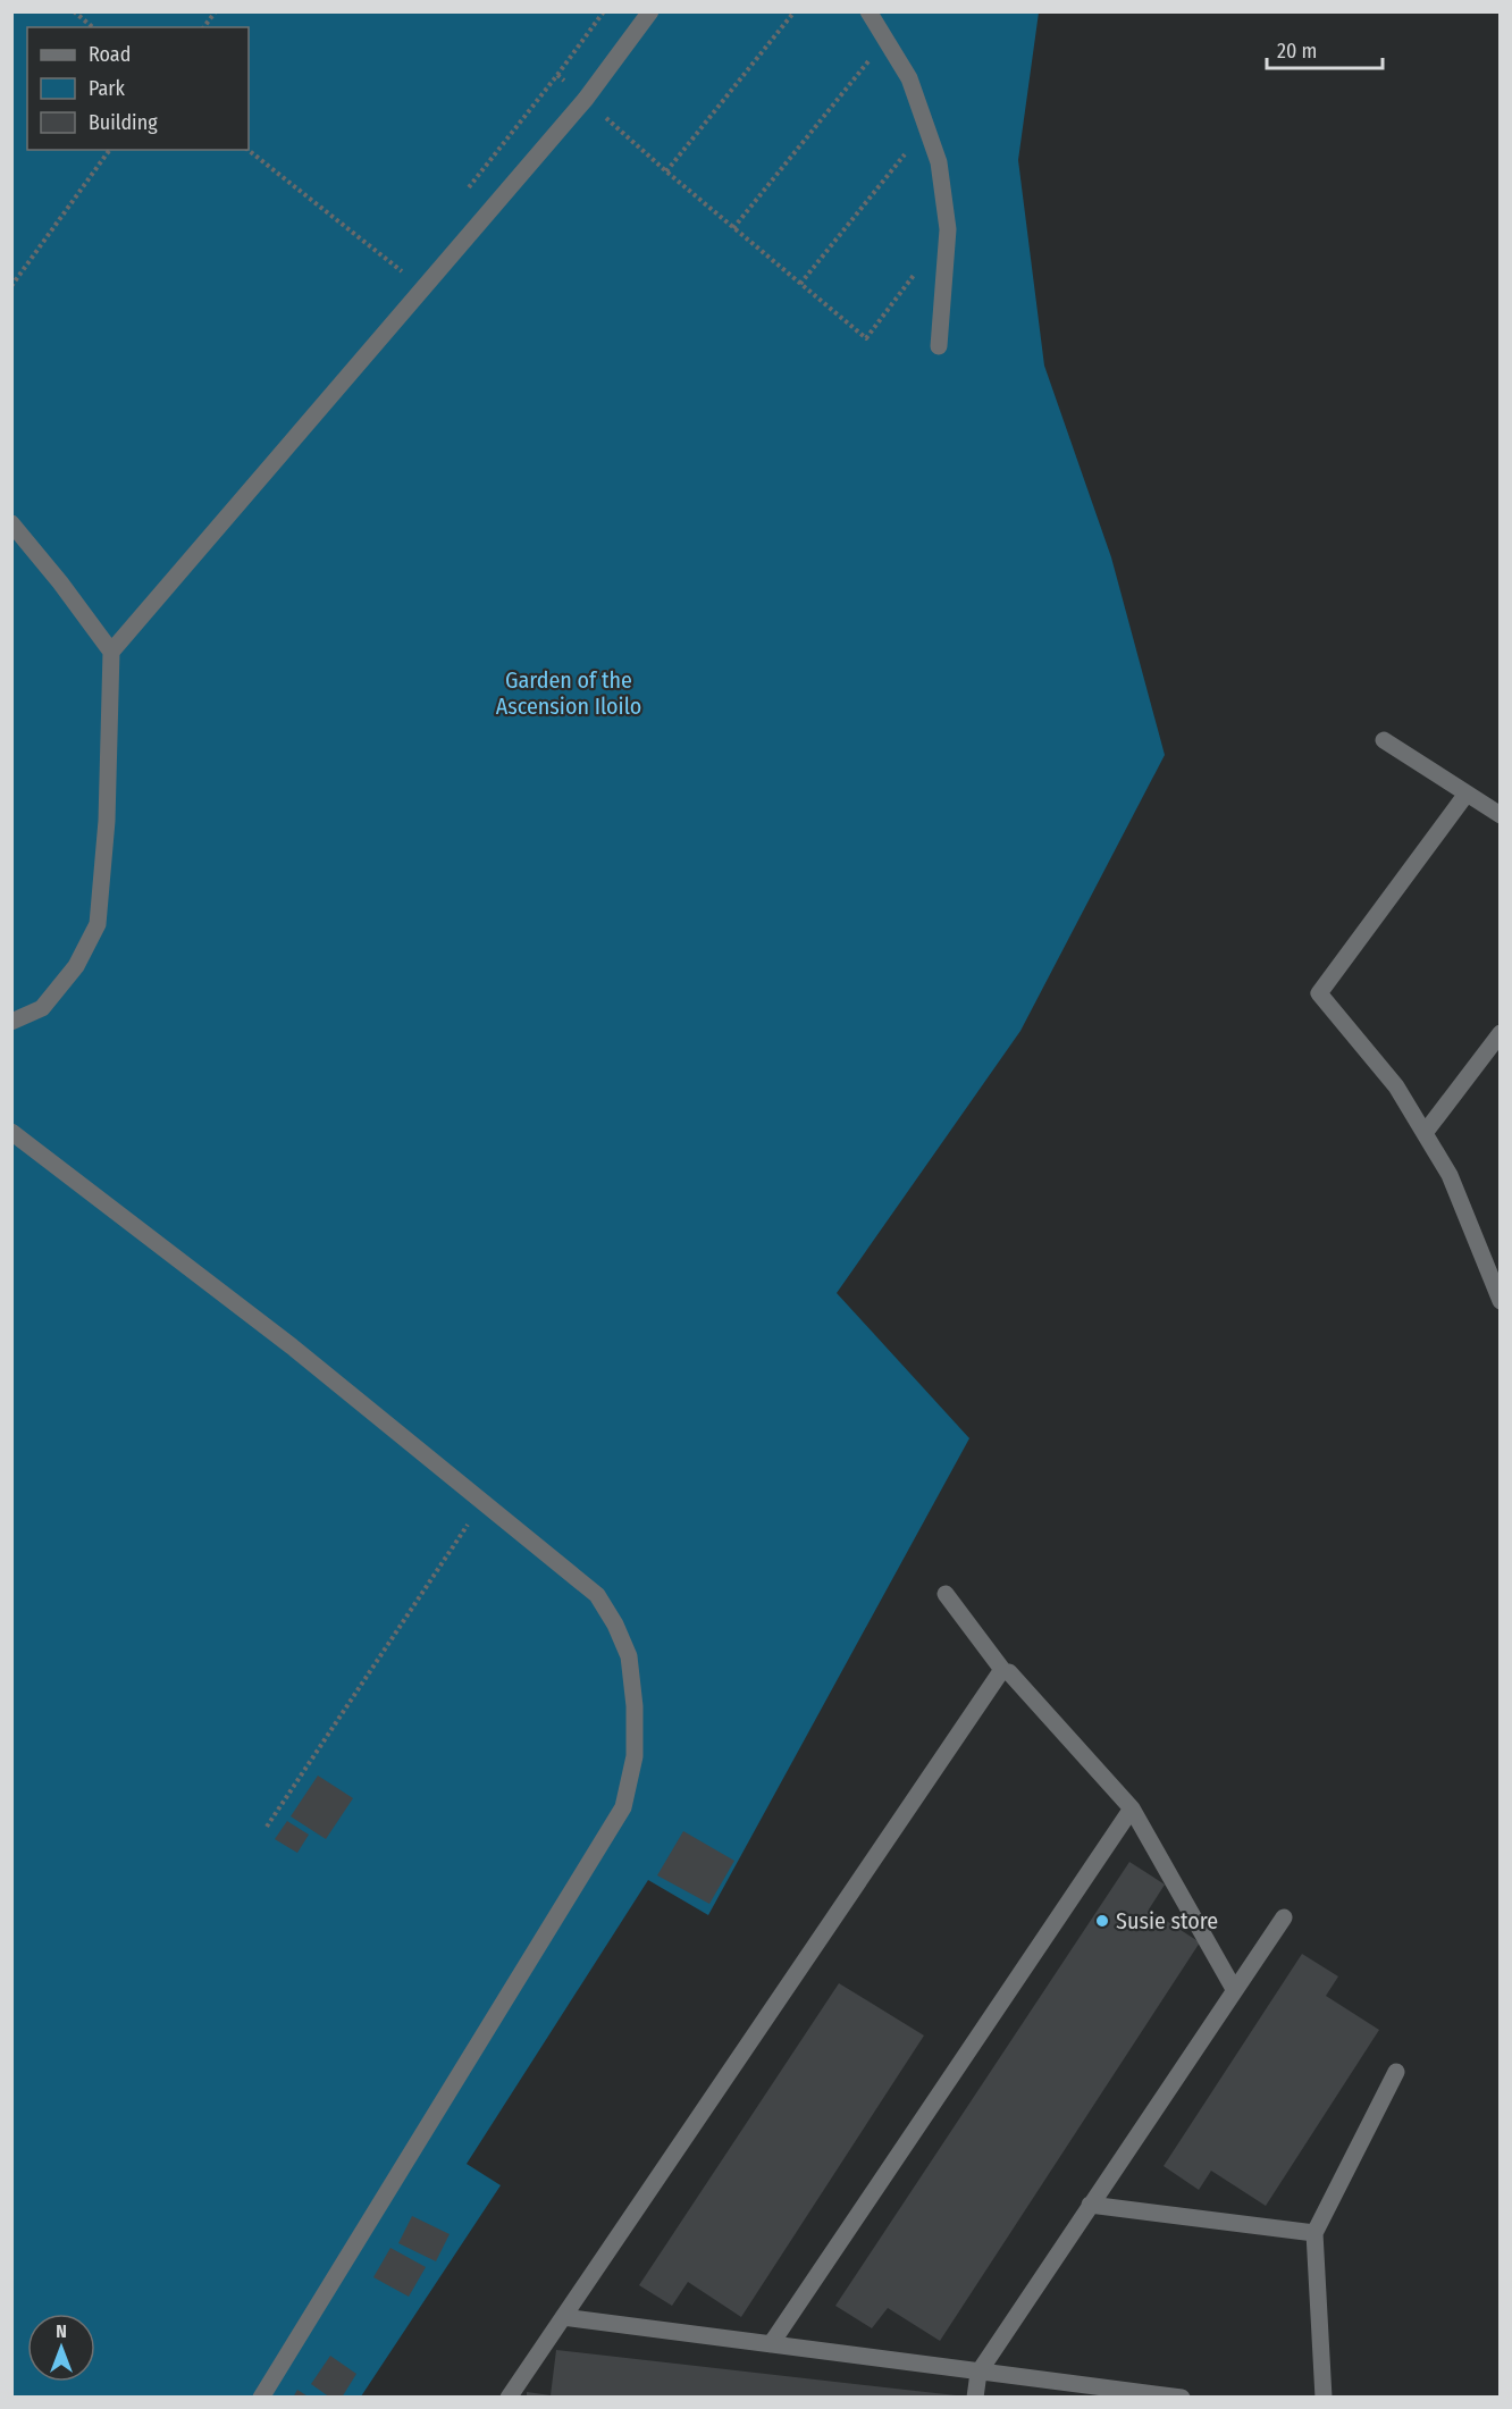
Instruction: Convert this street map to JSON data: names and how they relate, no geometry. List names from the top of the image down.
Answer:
{
  "parks": ["Garden of the Ascension Iloilo"],
  "places": ["Susie store"],
  "legend": ["Road", "Park", "Building"],
  "scale_bar": "20 m",
  "north": "top"
}
